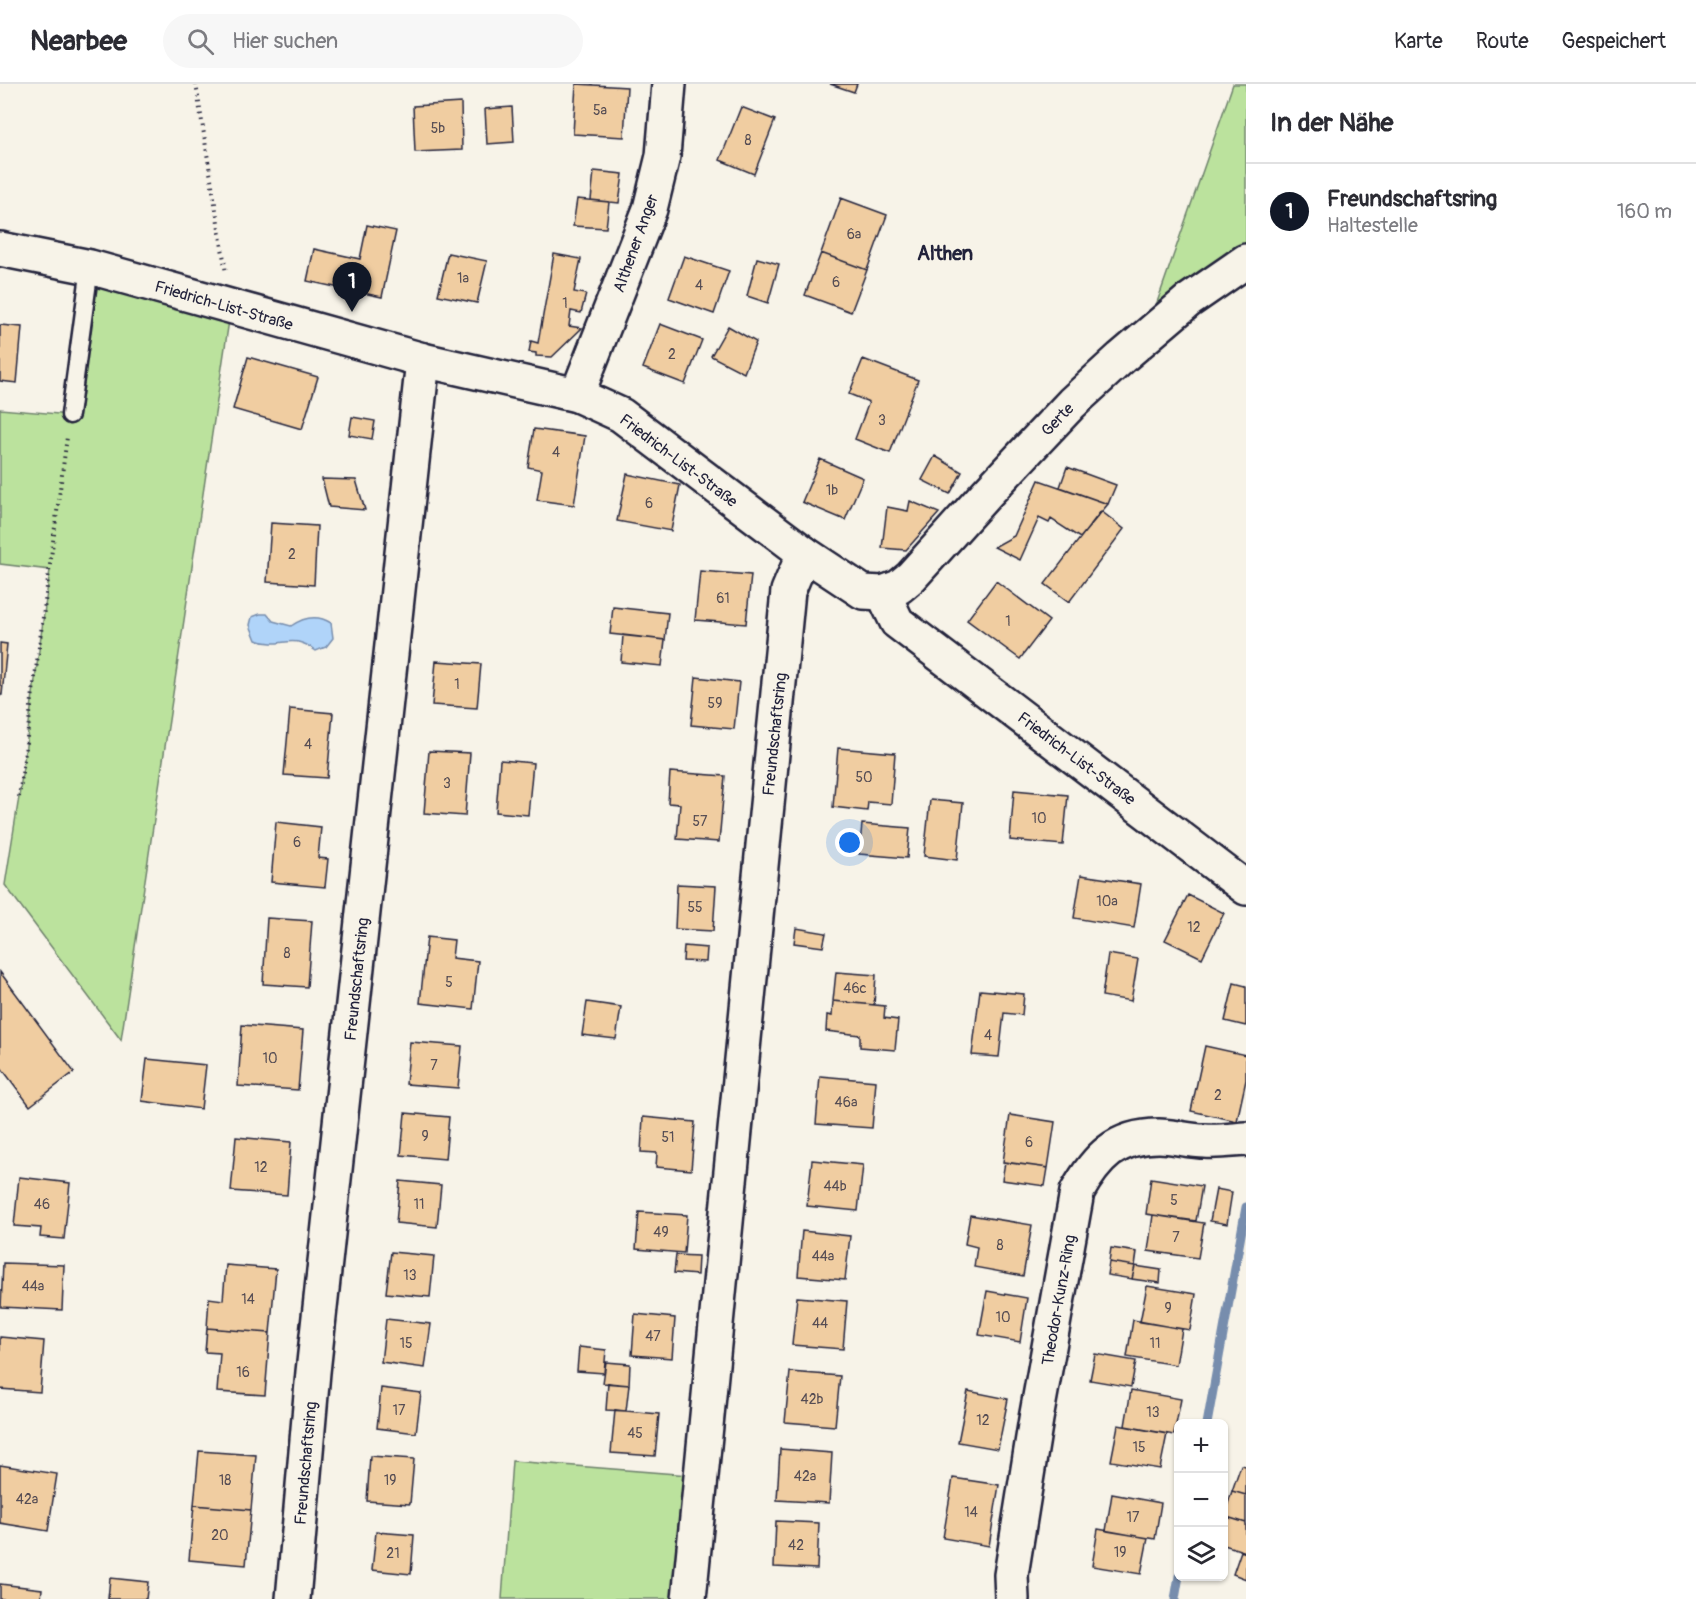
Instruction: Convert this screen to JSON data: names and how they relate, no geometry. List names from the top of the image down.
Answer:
{
  "streets": {
    "street": [
      "Althener Anger",
      "Friedrich-List-Straße",
      "Gerte",
      "Freundschaftsring",
      "Theodor-Kunz-Ring"
    ]
  },
  "crossings": [
    ["Althener Anger", "Friedrich-List-Straße"],
    ["Friedrich-List-Straße", "Gerte"],
    ["Friedrich-List-Straße", "Freundschaftsring"]
  ],
  "districts": ["Althen"],
  "house_numbers": [
    "5a",
    "5b",
    "8",
    "6a",
    "1a",
    "6",
    "4",
    "1",
    "2",
    "3",
    "4",
    "1b",
    "6",
    "2",
    "61",
    "1",
    "1",
    "59",
    "4",
    "50",
    "3",
    "10",
    "57",
    "6",
    "10a",
    "55",
    "12",
    "8",
    "5",
    "46c",
    "4",
    "10",
    "7",
    "2",
    "46a",
    "9",
    "51",
    "6",
    "12",
    "44b",
    "5",
    "46",
    "11",
    "49",
    "7",
    "8",
    "44a",
    "13",
    "44a",
    "14",
    "9",
    "10",
    "44",
    "47",
    "15",
    "11",
    "16",
    "42b",
    "17",
    "13",
    "12",
    "45",
    "15",
    "42a",
    "18",
    "19",
    "42a",
    "14",
    "17",
    "20",
    "42",
    "19",
    "21"
  ],
  "page": {
    "header": "Nearbee",
    "search": "Hier suchen",
    "nav": ["Karte", "Route", "Gespeichert"],
    "heading": "In der Nähe",
    "list": [
      {
        "mark": "1",
        "name": "Freundschaftsring",
        "note": "Haltestelle",
        "value": "160 m"
      }
    ],
    "pins": "1",
    "map_buttons": ["+", "−"]
  }
}
